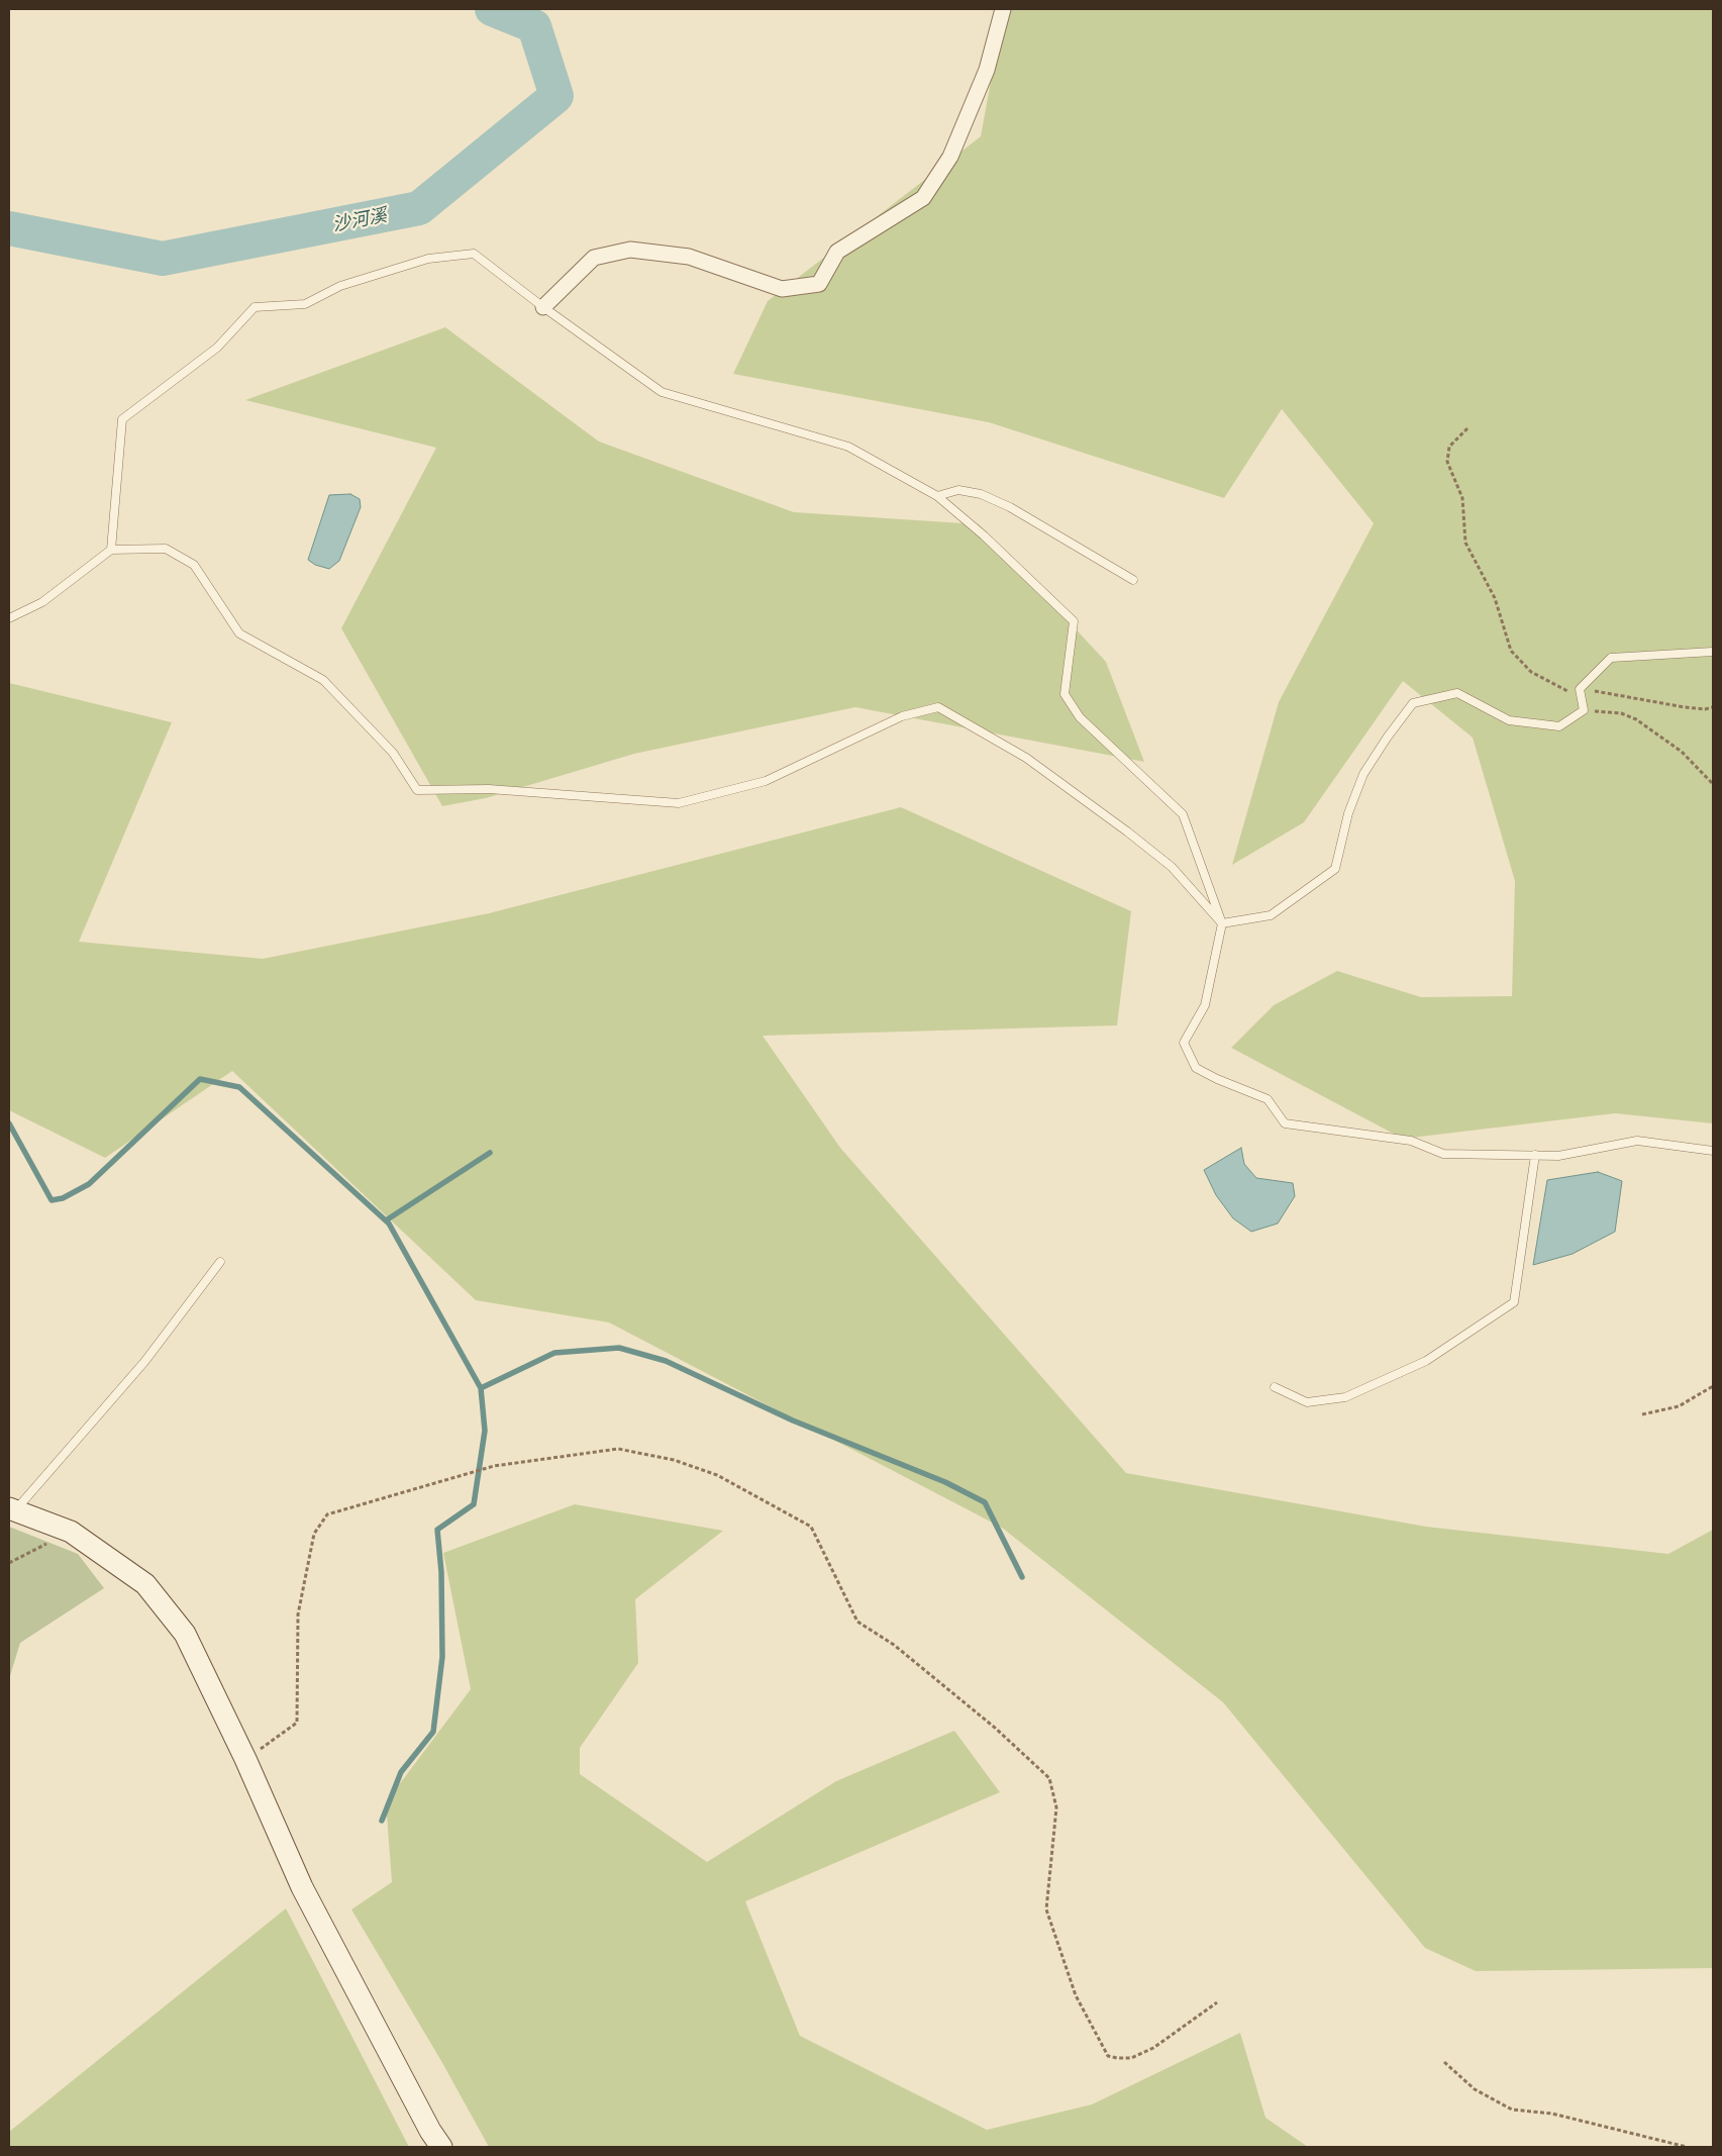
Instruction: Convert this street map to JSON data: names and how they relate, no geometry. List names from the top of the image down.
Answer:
{
  "water": ["沙河溪"]
}
